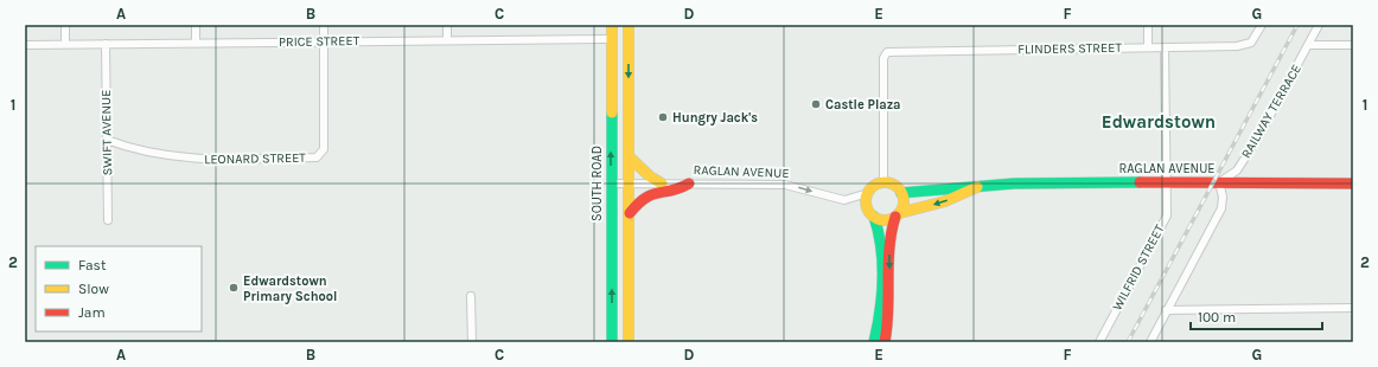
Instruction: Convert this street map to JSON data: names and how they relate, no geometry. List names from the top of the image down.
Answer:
{
  "streets": {
    "main road": ["RAGLAN AVENUE", "SOUTH ROAD"],
    "street": [
      "PRICE STREET",
      "FLINDERS STREET",
      "RAILWAY TERRACE",
      "SWIFT AVENUE",
      "LEONARD STREET",
      "WILFRID STREET"
    ]
  },
  "crossings": [
    ["PRICE STREET", "SWIFT AVENUE"],
    ["PRICE STREET", "LEONARD STREET"],
    ["PRICE STREET", "SOUTH ROAD"],
    ["FLINDERS STREET", "RAGLAN AVENUE"],
    ["FLINDERS STREET", "WILFRID STREET"],
    ["RAILWAY TERRACE", "RAGLAN AVENUE"],
    ["SWIFT AVENUE", "LEONARD STREET"],
    ["RAGLAN AVENUE", "SOUTH ROAD"],
    ["RAGLAN AVENUE", "WILFRID STREET"]
  ],
  "districts": ["Edwardstown"],
  "places": ["Castle Plaza", "Hungry Jack's", "Edwardstown Primary School"],
  "legend": ["Fast", "Slow", "Jam"],
  "scale_bar": "100 m",
  "grid": {
    "columns": [
      "A",
      "B",
      "C",
      "D",
      "E",
      "F",
      "G"
    ],
    "rows": ["1", "2"]
  }
}
